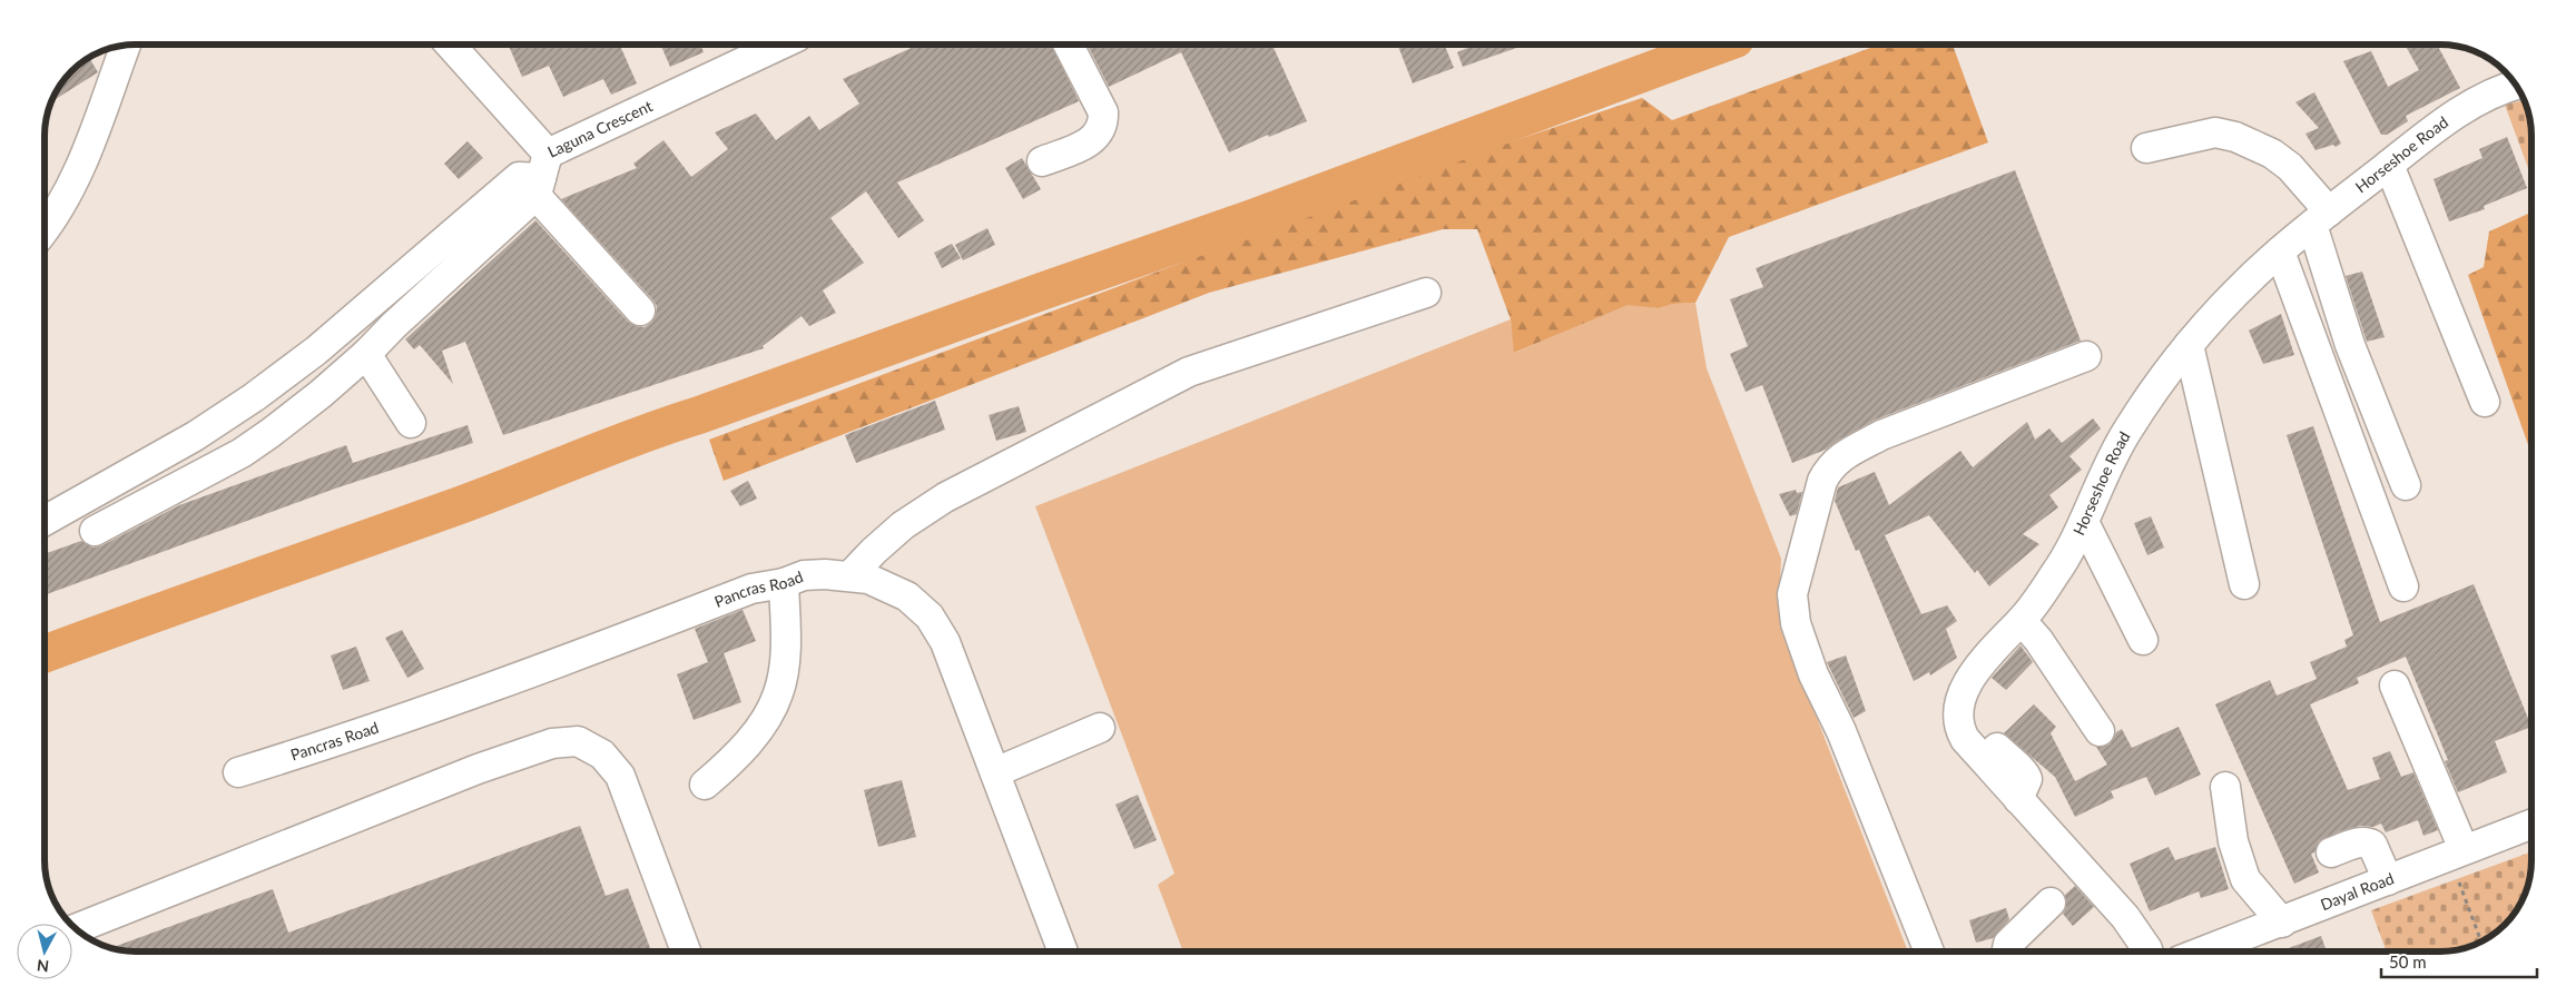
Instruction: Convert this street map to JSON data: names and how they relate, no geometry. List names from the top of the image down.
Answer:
{
  "streets": {
    "street": [
      "Laguna Crescent",
      "Horseshoe Road",
      "Pancras Road",
      "Dayal Road"
    ]
  },
  "scale_bar": "50 m",
  "north": "bottom"
}
